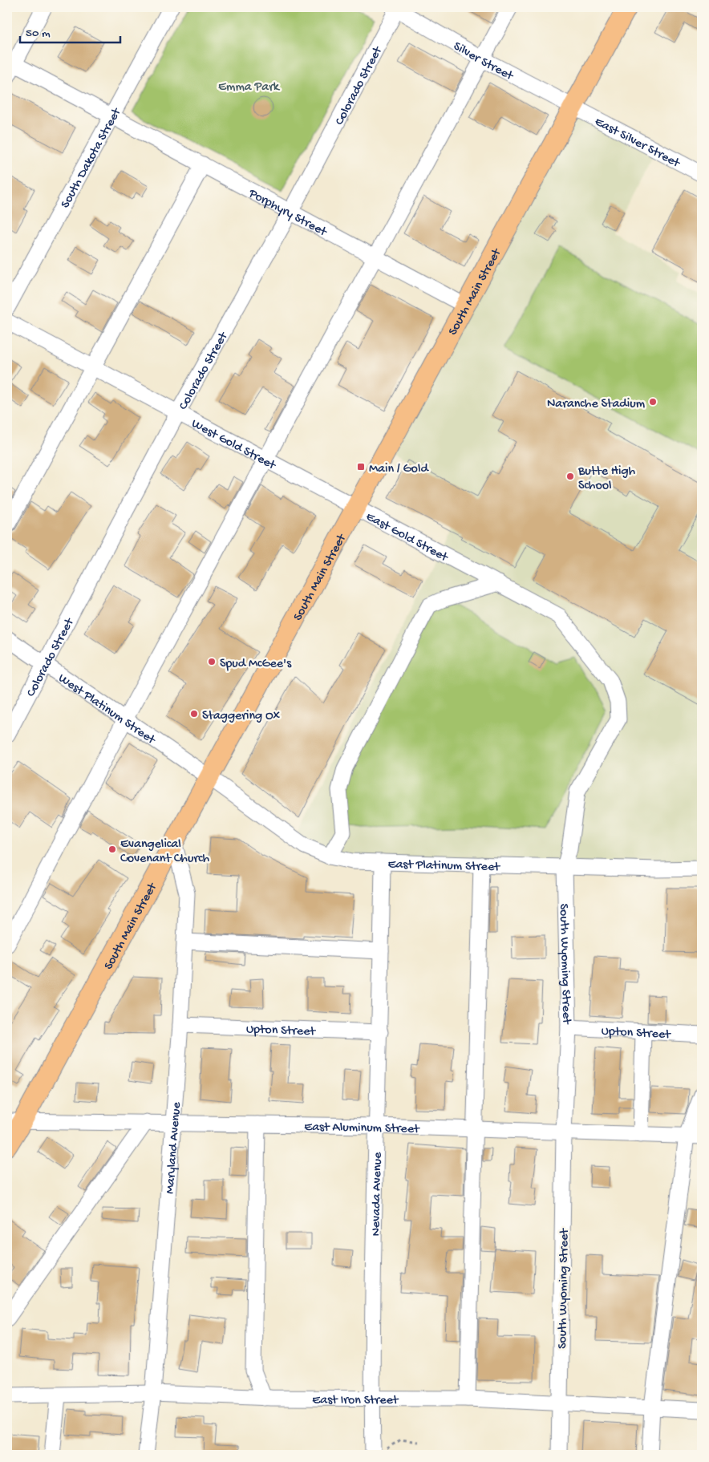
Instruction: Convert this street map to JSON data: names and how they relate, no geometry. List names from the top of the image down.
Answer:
{
  "streets": {
    "main road": ["South Main Street"],
    "street": [
      "Silver Street",
      "Colorado Street",
      "East Silver Street",
      "South Dakota Street",
      "Porphyry Street",
      "West Gold Street",
      "East Gold Street",
      "West Platinum Street",
      "East Platinum Street",
      "South Wyoming Street",
      "Upton Street",
      "East Aluminum Street",
      "Maryland Avenue",
      "Nevada Avenue",
      "East Iron Street"
    ]
  },
  "crossings": [
    ["Silver Street", "Colorado Street"],
    ["Silver Street", "East Silver Street"],
    ["Silver Street", "South Main Street"],
    ["Colorado Street", "Porphyry Street"],
    ["Colorado Street", "West Gold Street"],
    ["Colorado Street", "West Platinum Street"],
    ["East Silver Street", "South Main Street"],
    ["South Dakota Street", "Porphyry Street"],
    ["Porphyry Street", "South Main Street"],
    ["South Main Street", "West Gold Street"],
    ["South Main Street", "East Gold Street"],
    ["South Main Street", "West Platinum Street"],
    ["South Main Street", "East Platinum Street"],
    ["South Main Street", "East Aluminum Street"],
    ["South Main Street", "Maryland Avenue"],
    ["West Gold Street", "East Gold Street"],
    ["East Gold Street", "South Wyoming Street"],
    ["West Platinum Street", "East Platinum Street"],
    ["East Platinum Street", "South Wyoming Street"],
    ["East Platinum Street", "Nevada Avenue"],
    ["South Wyoming Street", "Upton Street"],
    ["South Wyoming Street", "East Aluminum Street"],
    ["South Wyoming Street", "East Iron Street"],
    ["Upton Street", "Maryland Avenue"],
    ["Upton Street", "Nevada Avenue"],
    ["East Aluminum Street", "Maryland Avenue"],
    ["East Aluminum Street", "Nevada Avenue"],
    ["Maryland Avenue", "East Iron Street"],
    ["Nevada Avenue", "East Iron Street"]
  ],
  "parks": ["Emma Park"],
  "places": {
    "other": [
      "Naranche Stadium",
      "Butte High School",
      "Spud McGee's",
      "Staggering Ox",
      "Evangelical Covenant Church"
    ],
    "transit": ["Main / Gold"]
  },
  "scale_bar": "50 m"
}
